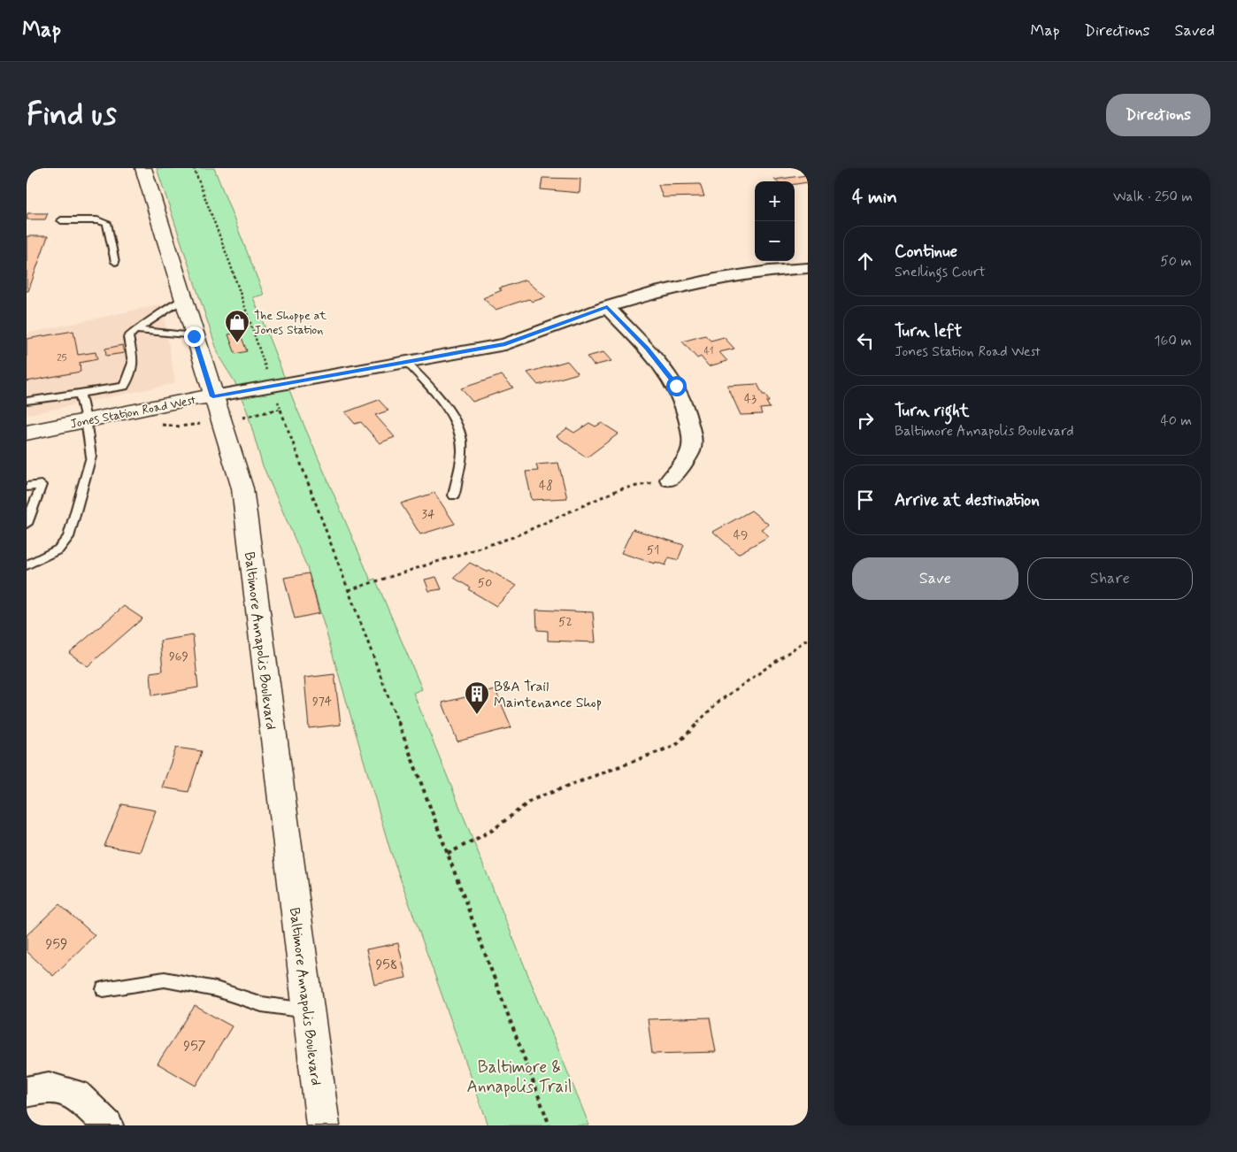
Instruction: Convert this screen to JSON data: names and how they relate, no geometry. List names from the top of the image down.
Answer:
{
  "streets": {
    "street": ["Jones Station Road West", "Baltimore Annapolis Boulevard"]
  },
  "crossings": [
    ["Jones Station Road West", "Baltimore Annapolis Boulevard"]
  ],
  "parks": ["Baltimore & Annapolis Trail"],
  "places": {
    "shop": ["The Shoppe at Jones Station"],
    "building": ["B&A Trail Maintenance Shop"]
  },
  "house_numbers": [
    "41",
    "25",
    "43",
    "48",
    "34",
    "49",
    "51",
    "50",
    "52",
    "969",
    "974",
    "959",
    "958",
    "957"
  ],
  "page": {
    "header": "Map",
    "nav": ["Map", "Directions", "Saved"],
    "buttons": [
      "Directions",
      ["Save", "Share"]
    ],
    "title": "Find us",
    "heading": ["4 min", "Walk · 250 m"],
    "map_buttons": ["+", "−"],
    "list": [
      ["Continue", "Snellings Court", "50 m"],
      ["Turn left", "Jones Station Road West", "160 m"],
      ["Turn right", "Baltimore Annapolis Boulevard", "40 m"],
      "Arrive at destination"
    ]
  }
}
